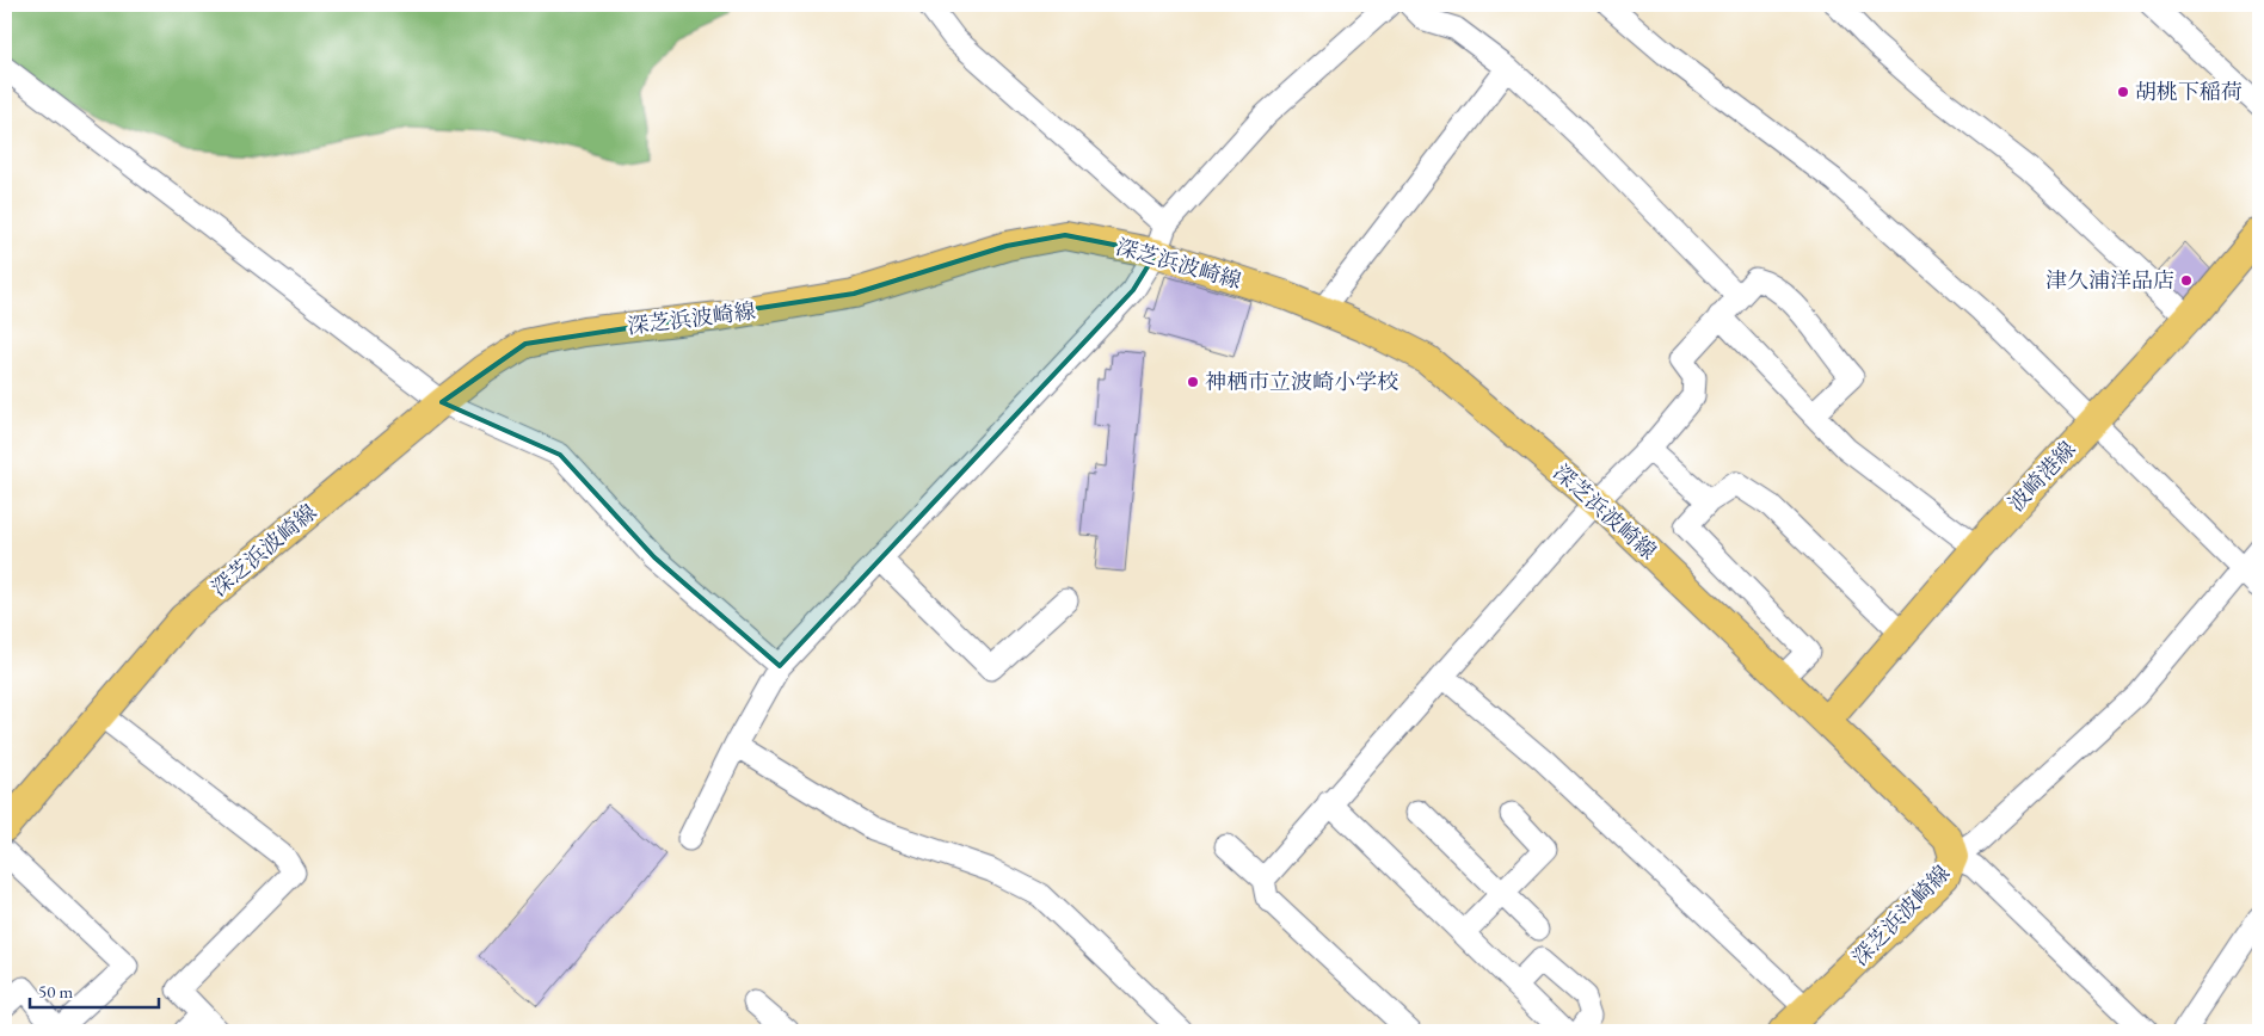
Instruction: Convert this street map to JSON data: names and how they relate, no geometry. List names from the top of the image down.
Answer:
{
  "streets": {
    "main road": ["深芝浜波崎線", "波崎港線"]
  },
  "crossings": [
    ["深芝浜波崎線", "波崎港線"]
  ],
  "places": ["胡桃下稲荷", "津久浦洋品店", "神栖市立波崎小学校"],
  "scale_bar": "50 m"
}
